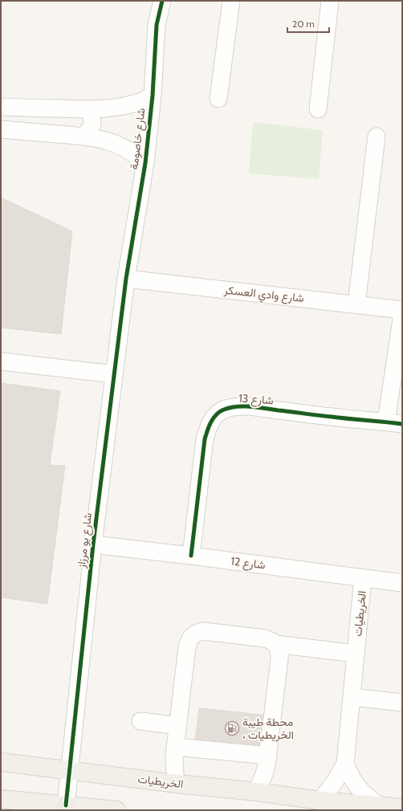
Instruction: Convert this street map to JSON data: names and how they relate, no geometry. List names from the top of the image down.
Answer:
{
  "streets": {
    "main road": ["الخريطيات"],
    "street": [
      "شارع خاصومة",
      "شارع وادي العسكر",
      "شارع 13",
      "شارع بو مرزاز",
      "شارع 12"
    ]
  },
  "crossings": [
    ["شارع خاصومة", "شارع وادي العسكر"],
    ["شارع خاصومة", "شارع بو مرزاز"],
    ["شارع وادي العسكر", "شارع بو مرزاز"],
    ["شارع 13", "شارع 12"],
    ["شارع بو مرزاز", "شارع 12"],
    ["شارع بو مرزاز", "الخريطيات"],
    ["شارع 12", "الخريطيات"]
  ],
  "places": {
    "fuel station": ["محطة طيبة ، الخريطيات"]
  },
  "scale_bar": "20 m"
}
